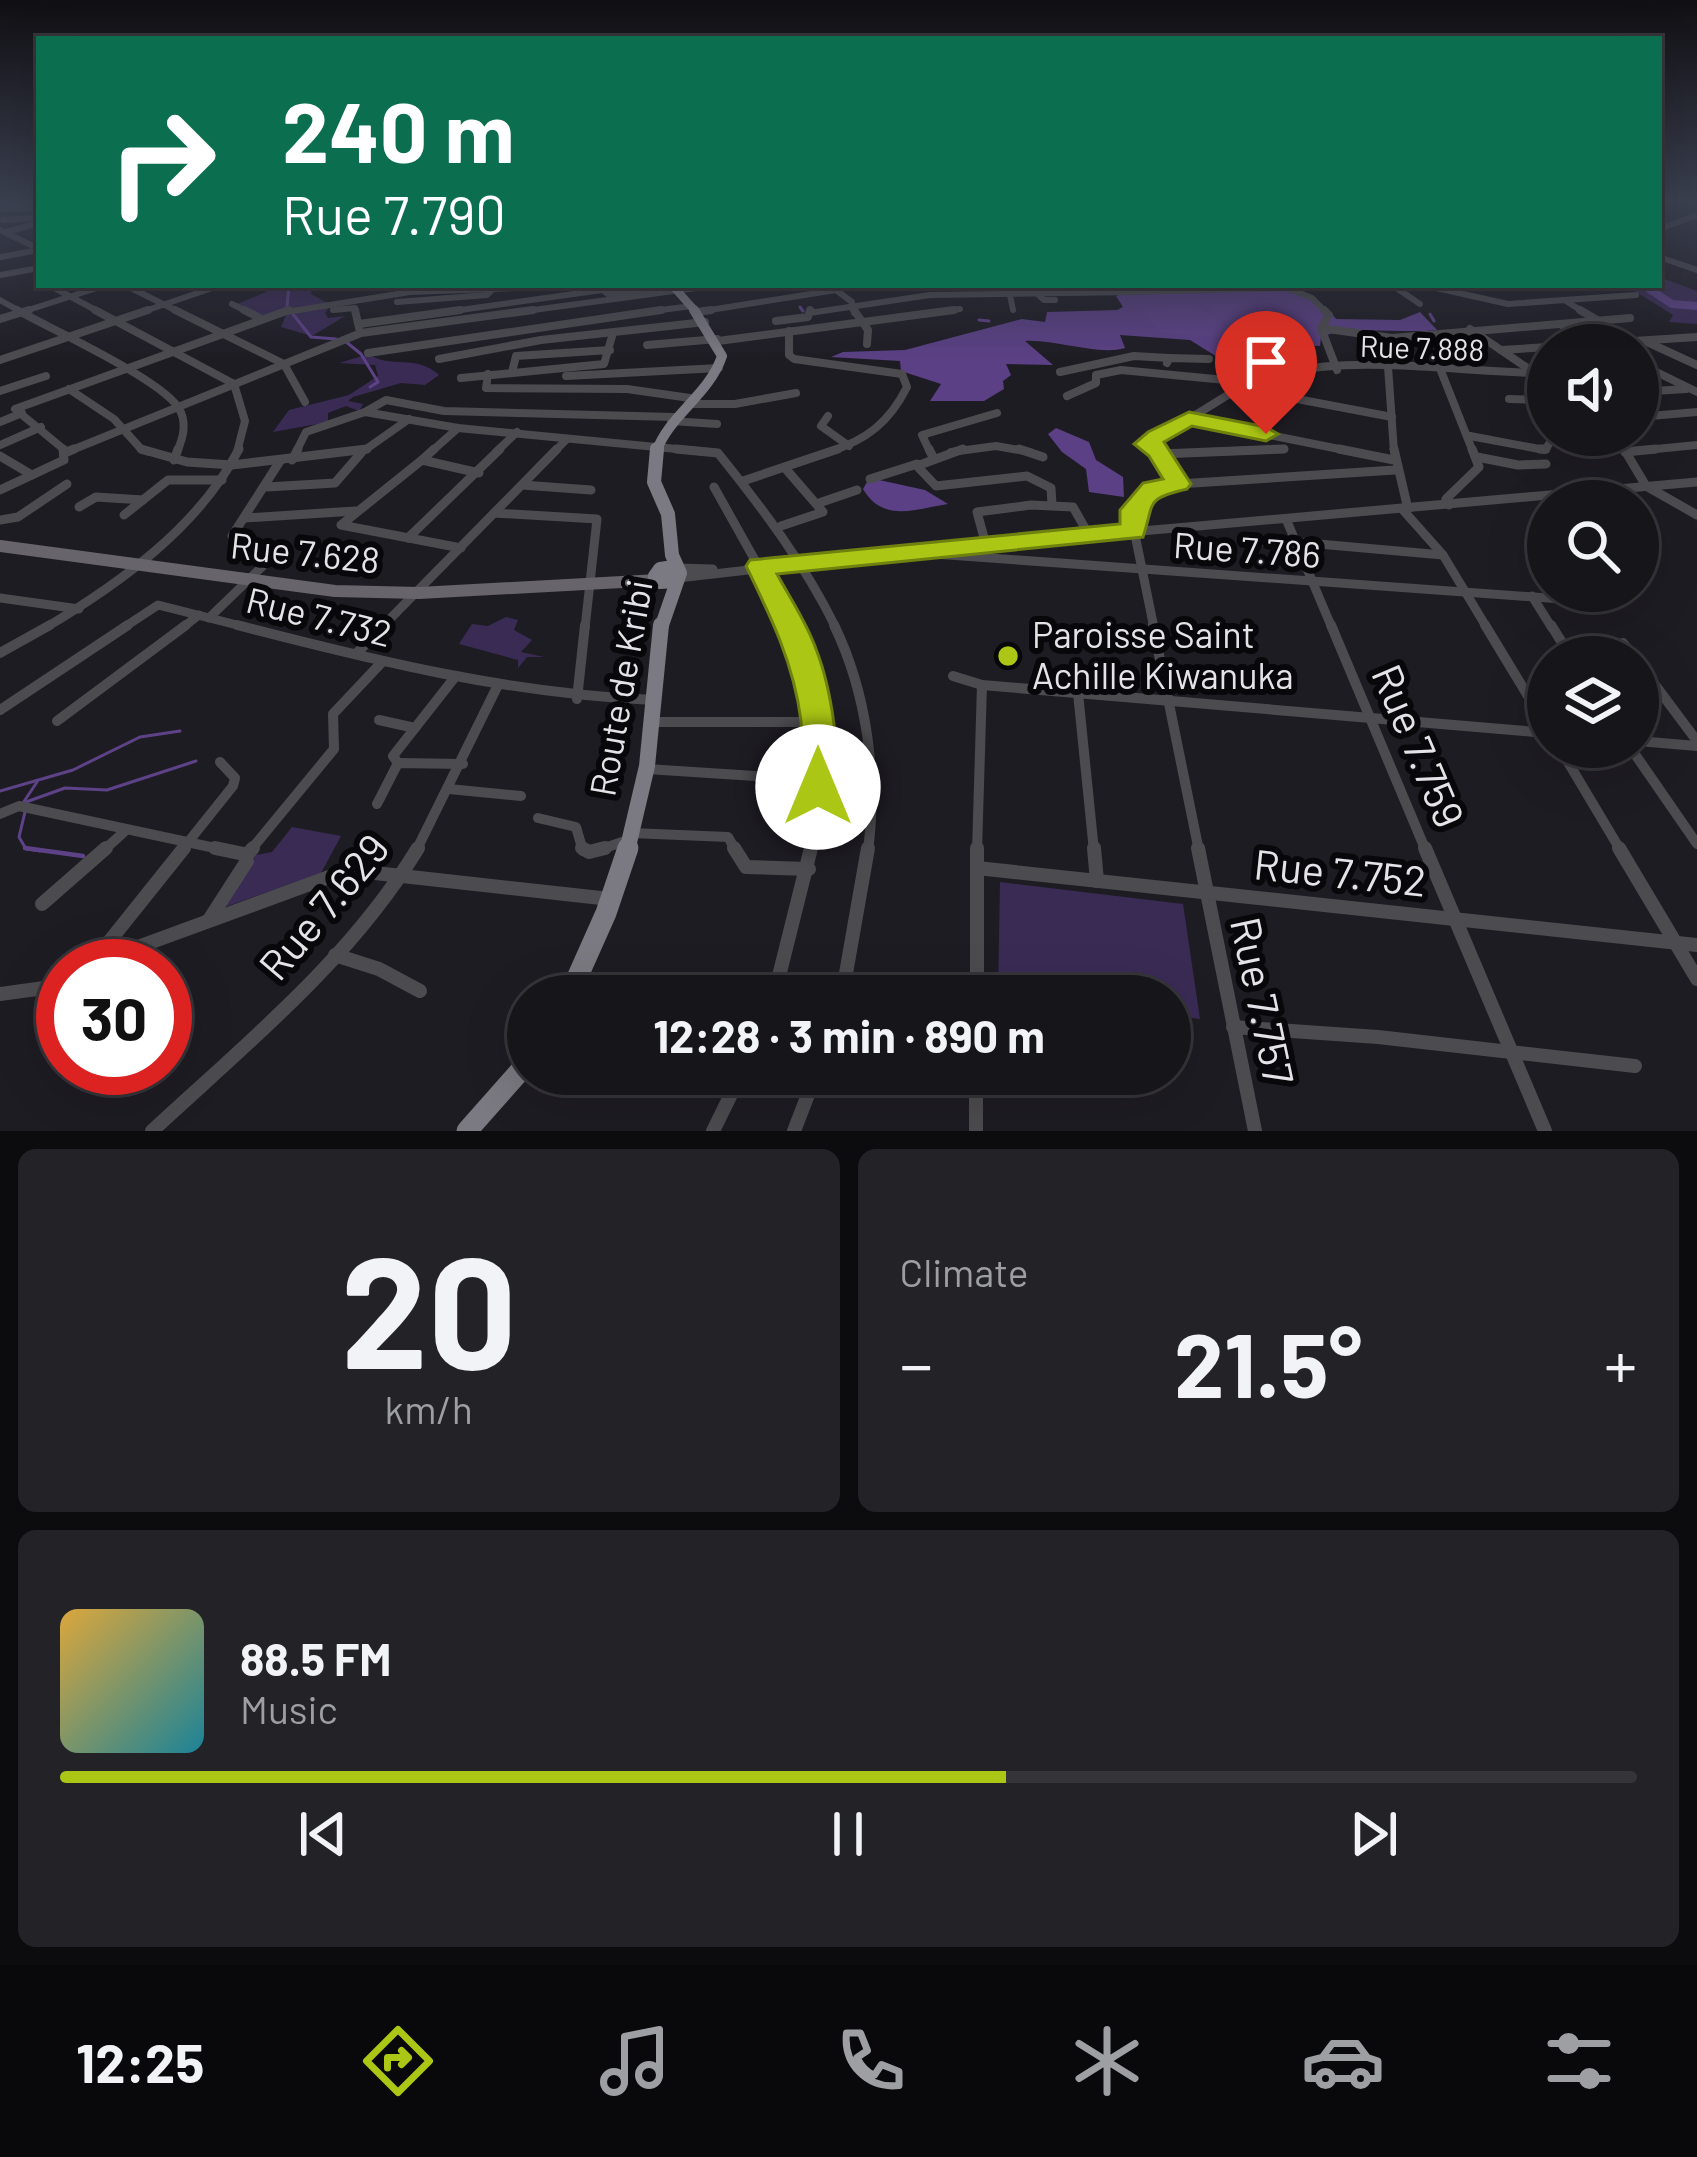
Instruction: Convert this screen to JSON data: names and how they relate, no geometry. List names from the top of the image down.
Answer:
{
  "streets": {
    "main road": ["Rue 7.628", "Route de Kribi"],
    "street": [
      "Rue 7.888",
      "Rue 7.786",
      "Rue 7.732",
      "Rue 7.759",
      "Rue 7.752",
      "Rue 7.629",
      "Rue 7.757"
    ]
  },
  "crossings": [
    ["Rue 7.786", "Rue 7.759"],
    ["Rue 7.786", "Rue 7.757"],
    ["Rue 7.628", "Route de Kribi"],
    ["Rue 7.732", "Route de Kribi"],
    ["Rue 7.732", "Rue 7.629"],
    ["Rue 7.759", "Rue 7.752"],
    ["Rue 7.752", "Rue 7.757"]
  ],
  "places": ["Paroisse Saint Achille Kiwanuka"],
  "page": {
    "turn": ["240 m", "Rue 7.790"],
    "limit": "30",
    "trip": "12:28 · 3 min · 890 m",
    "tile": [
      ["20", "km/h"],
      "Climate"
    ],
    "heat": ["−", "21.5°", "+"],
    "song": ["88.5 FM", "Music"],
    "tabs": "12:25"
  }
}
